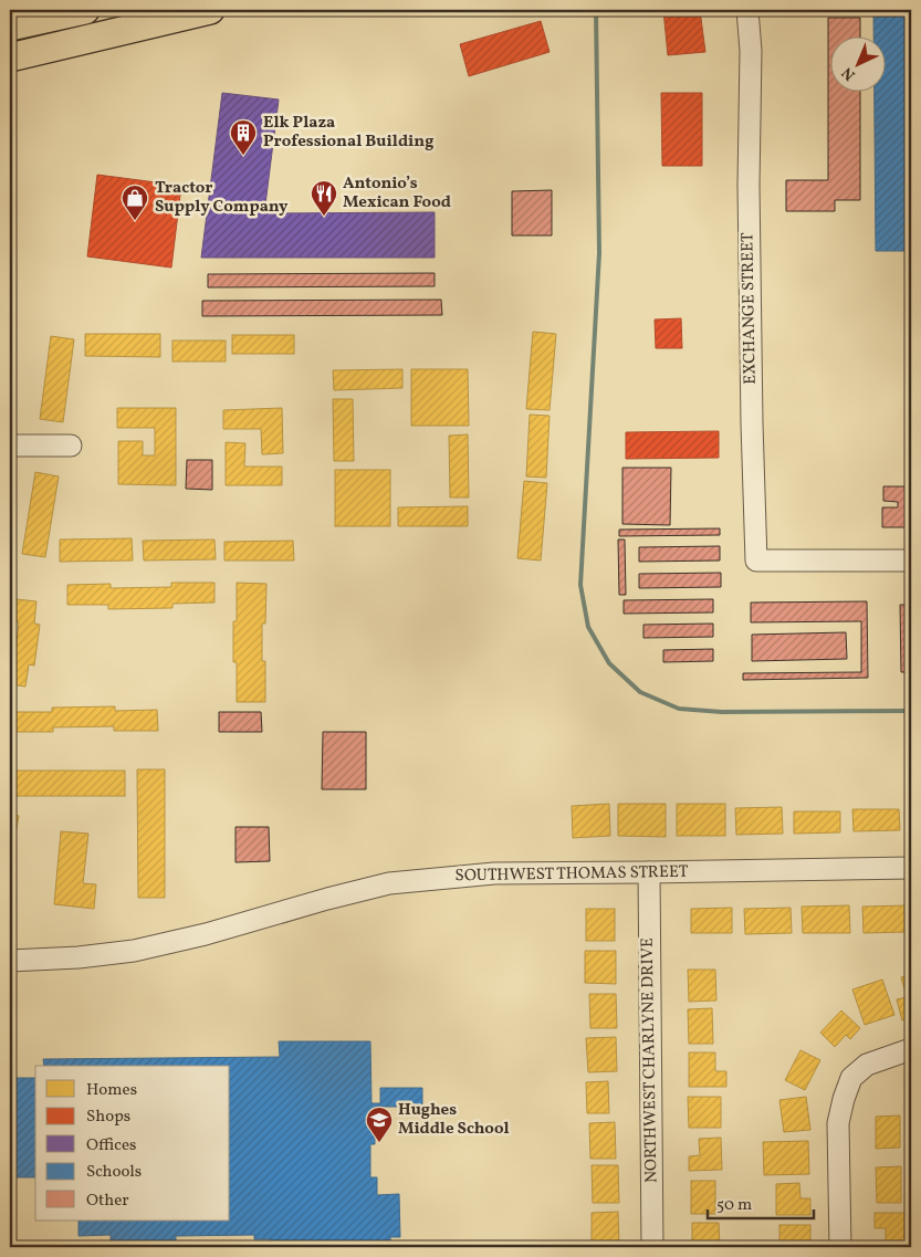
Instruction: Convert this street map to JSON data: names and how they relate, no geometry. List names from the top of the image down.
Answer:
{
  "streets": {
    "street": ["EXCHANGE STREET", "SOUTHWEST THOMAS STREET", "NORTHWEST CHARLYNE DRIVE"]
  },
  "crossings": [
    ["SOUTHWEST THOMAS STREET", "NORTHWEST CHARLYNE DRIVE"]
  ],
  "places": {
    "building": ["Elk Plaza Professional Building"],
    "restaurant": ["Antonio’s Mexican Food"],
    "shop": ["Tractor Supply Company"],
    "school or university": ["Hughes Middle School"]
  },
  "legend": [
    "Homes",
    "Shops",
    "Offices",
    "Schools",
    "Other"
  ],
  "scale_bar": "50 m",
  "north": "bottom left"
}
